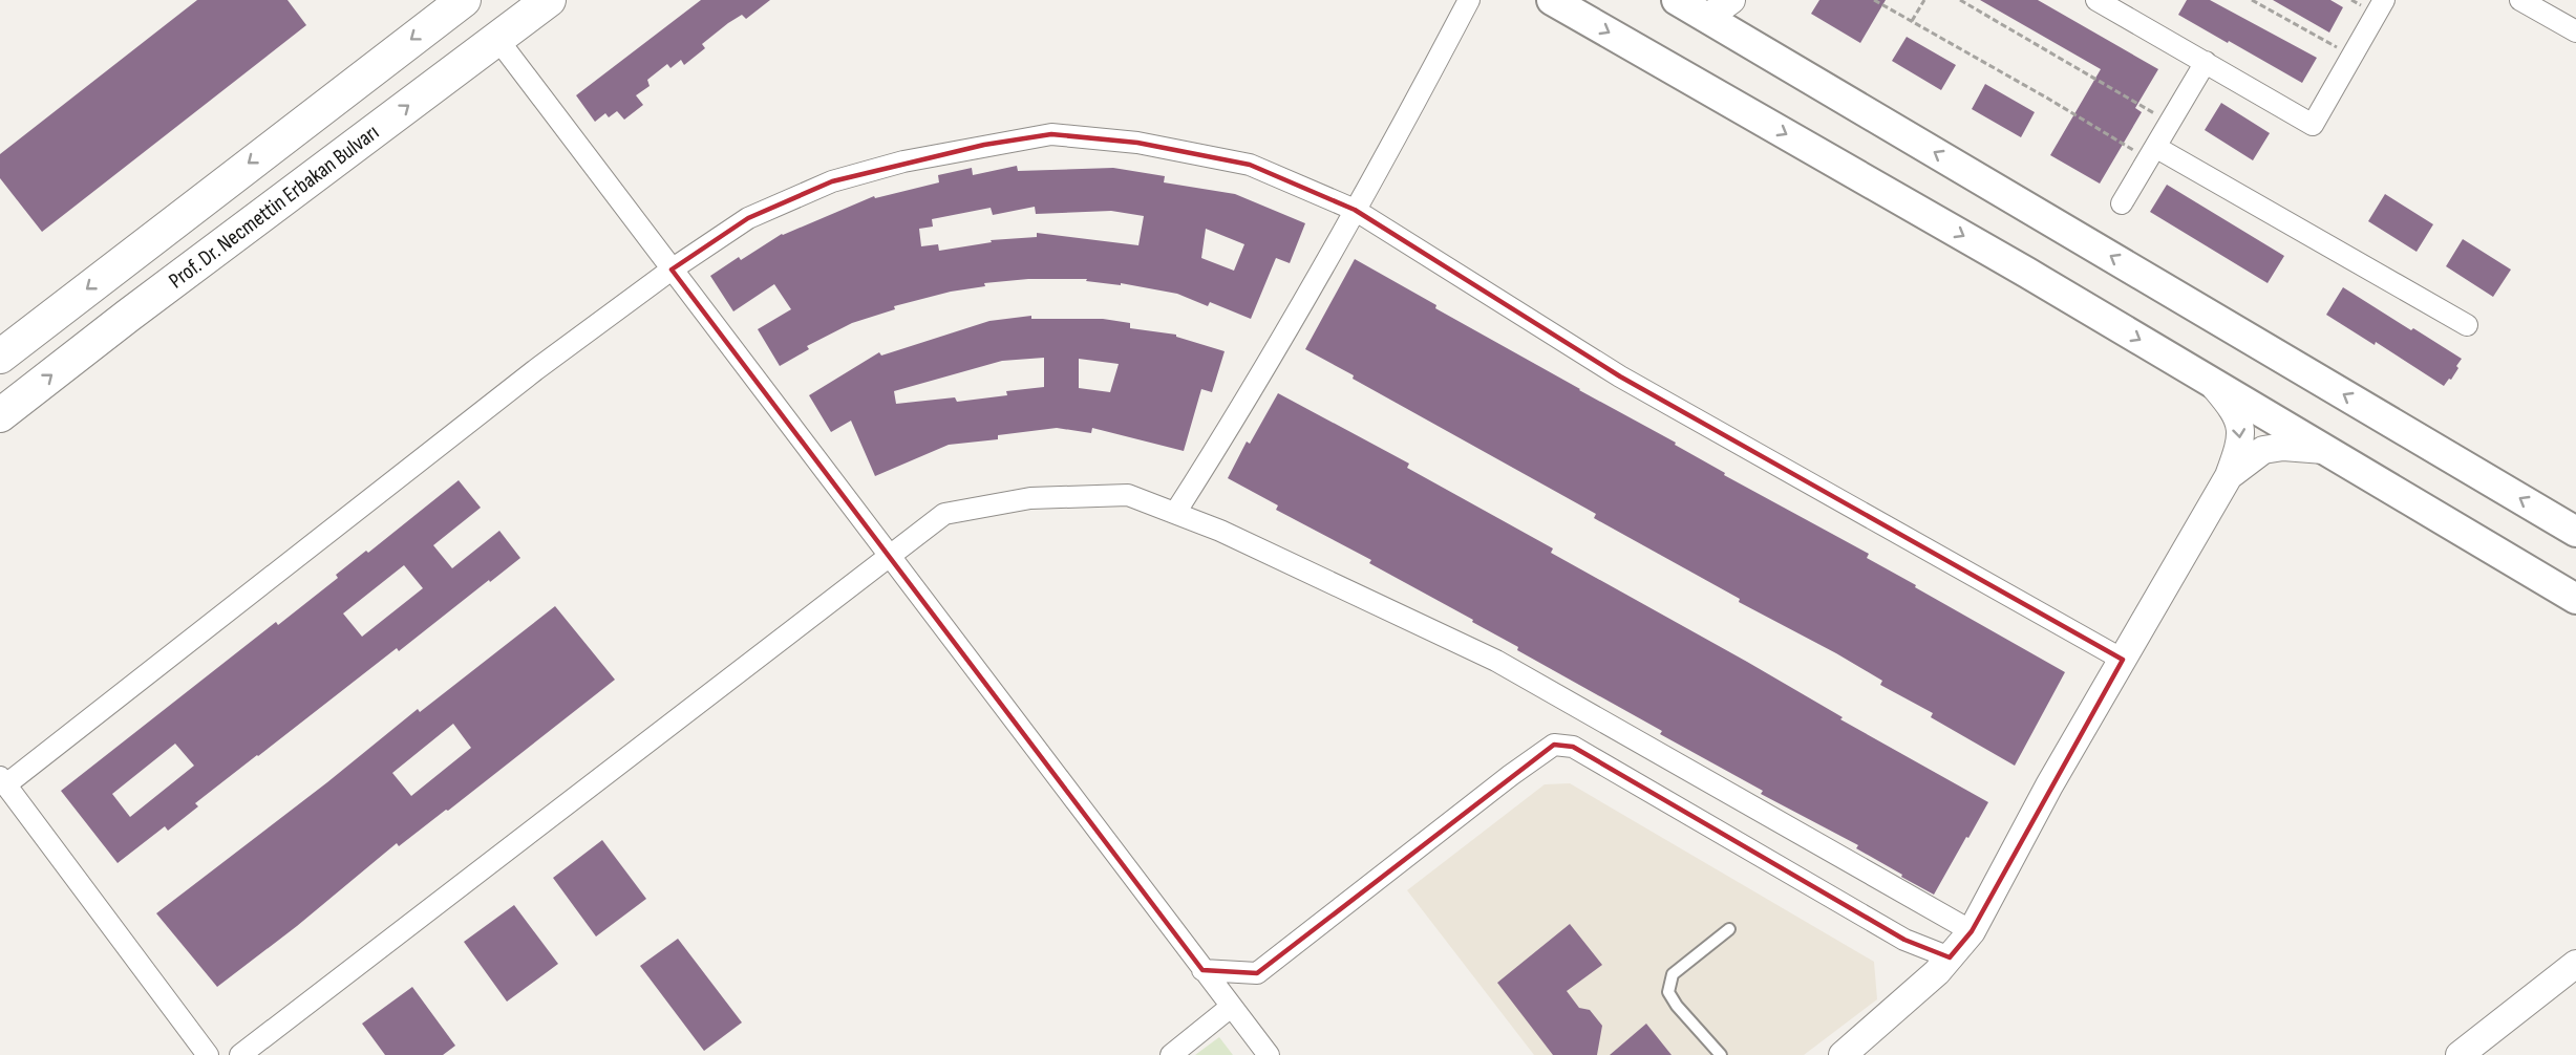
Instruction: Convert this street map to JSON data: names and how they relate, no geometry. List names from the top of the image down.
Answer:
{
  "streets": {
    "main road": ["Prof. Dr. Necmettin Erbakan Bulvarı"]
  }
}
